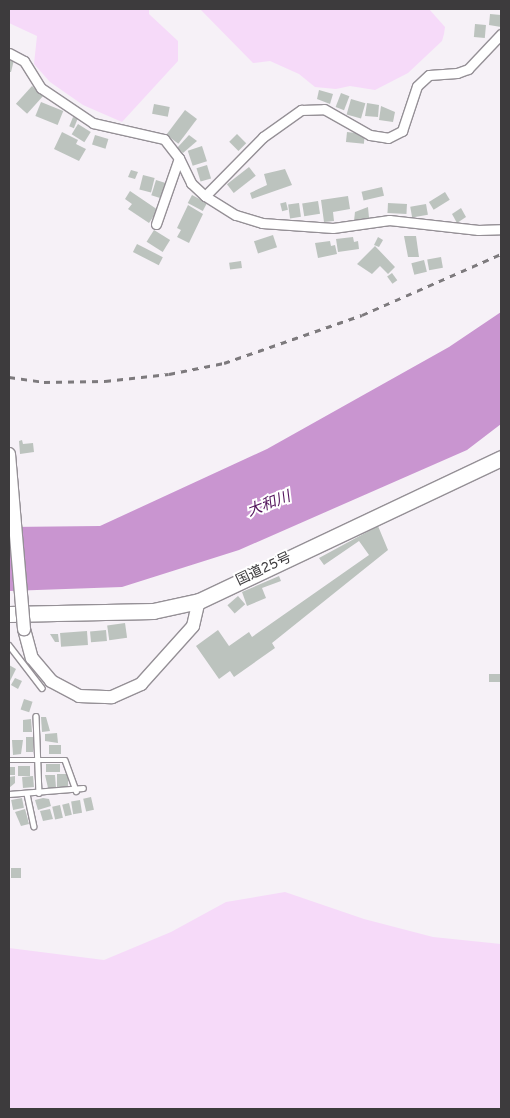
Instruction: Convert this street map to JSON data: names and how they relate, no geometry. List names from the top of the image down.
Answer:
{
  "streets": {
    "highway": ["国道25号"]
  },
  "water": ["大和川"]
}
